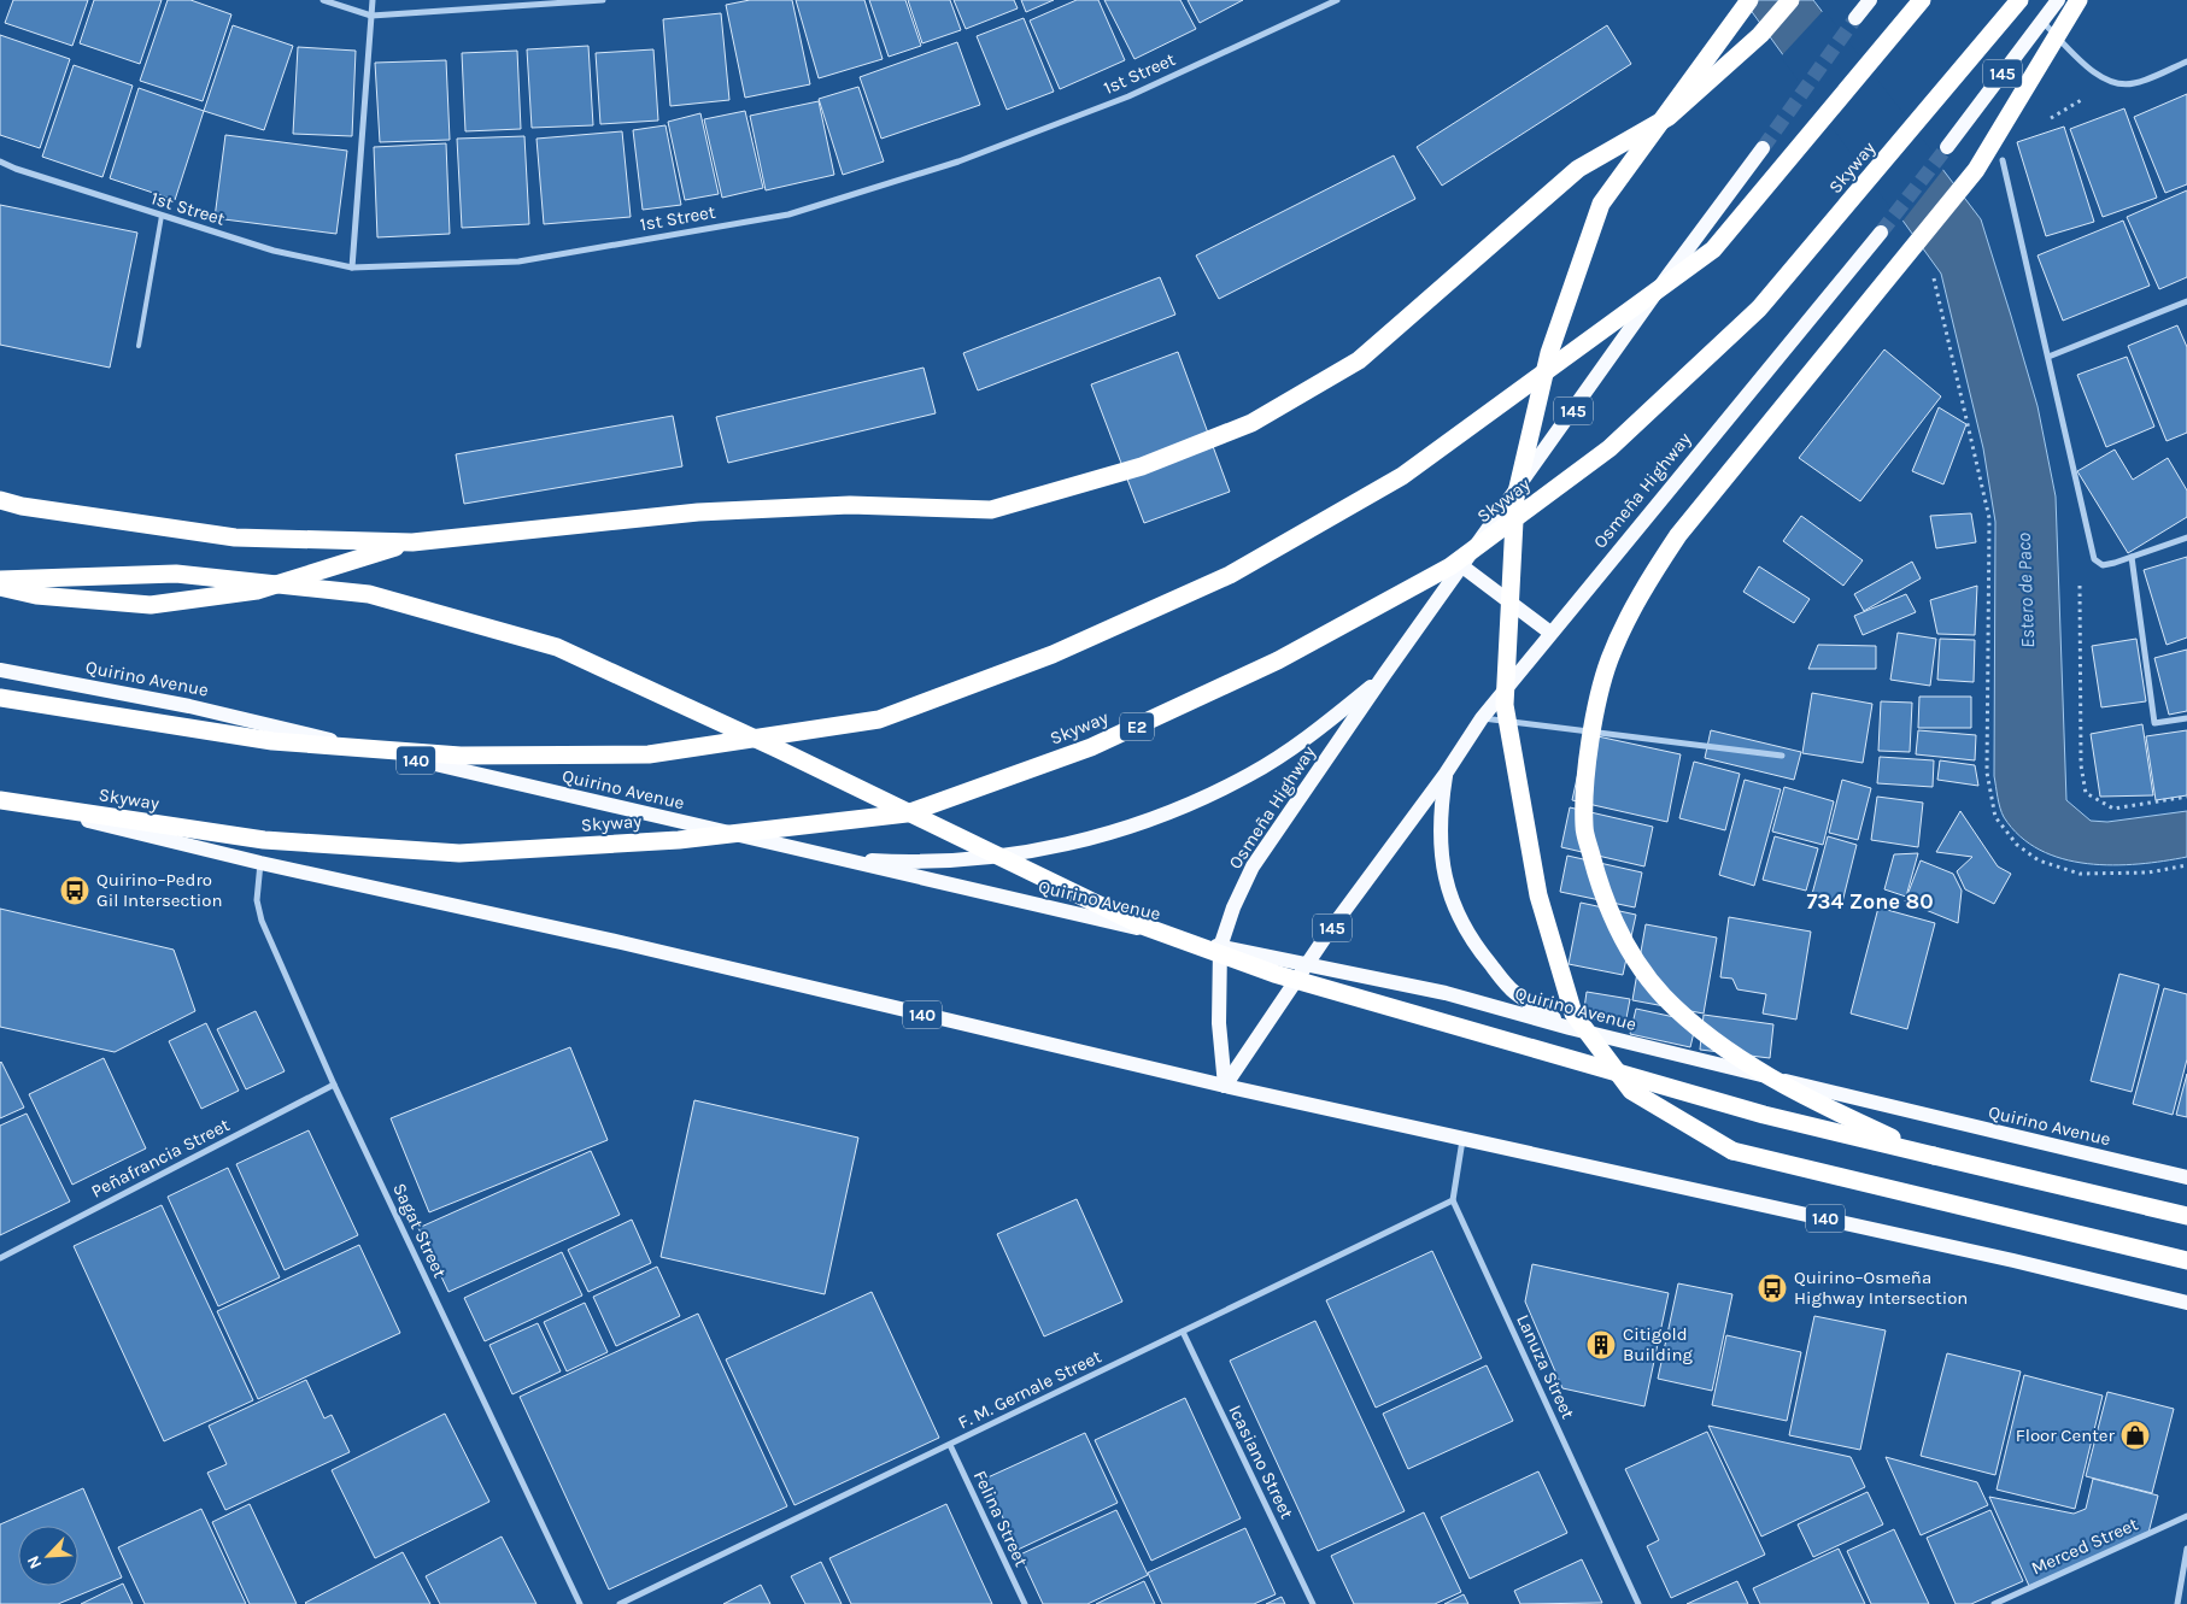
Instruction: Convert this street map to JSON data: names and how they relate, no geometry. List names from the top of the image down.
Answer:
{
  "streets": {
    "highway": ["Skyway", "E2"],
    "main road": [
      "145",
      "Osmeña Highway",
      "Quirino Avenue",
      "140"
    ],
    "street": [
      "1st Street",
      "Peñafrancia Street",
      "Sagat Street",
      "Lanuza Street",
      "F. M. Gernale Street",
      "Icasiano Street",
      "Felina Street",
      "Merced Street"
    ]
  },
  "crossings": [
    ["Skyway", "140"],
    ["Osmeña Highway", "Quirino Avenue"],
    ["Osmeña Highway", "140"],
    ["140", "Sagat Street"],
    ["Peñafrancia Street", "Sagat Street"],
    ["Lanuza Street", "F. M. Gernale Street"],
    ["F. M. Gernale Street", "Icasiano Street"],
    ["F. M. Gernale Street", "Felina Street"]
  ],
  "districts": ["734 Zone 80"],
  "water": ["Estero de Paco"],
  "places": {
    "bus stop": ["Quirino–Pedro Gil Intersection", "Quirino–Osmeña Highway Intersection"],
    "building": ["Citigold Building"],
    "shop": ["Floor Center"]
  },
  "north": "bottom left"
}
